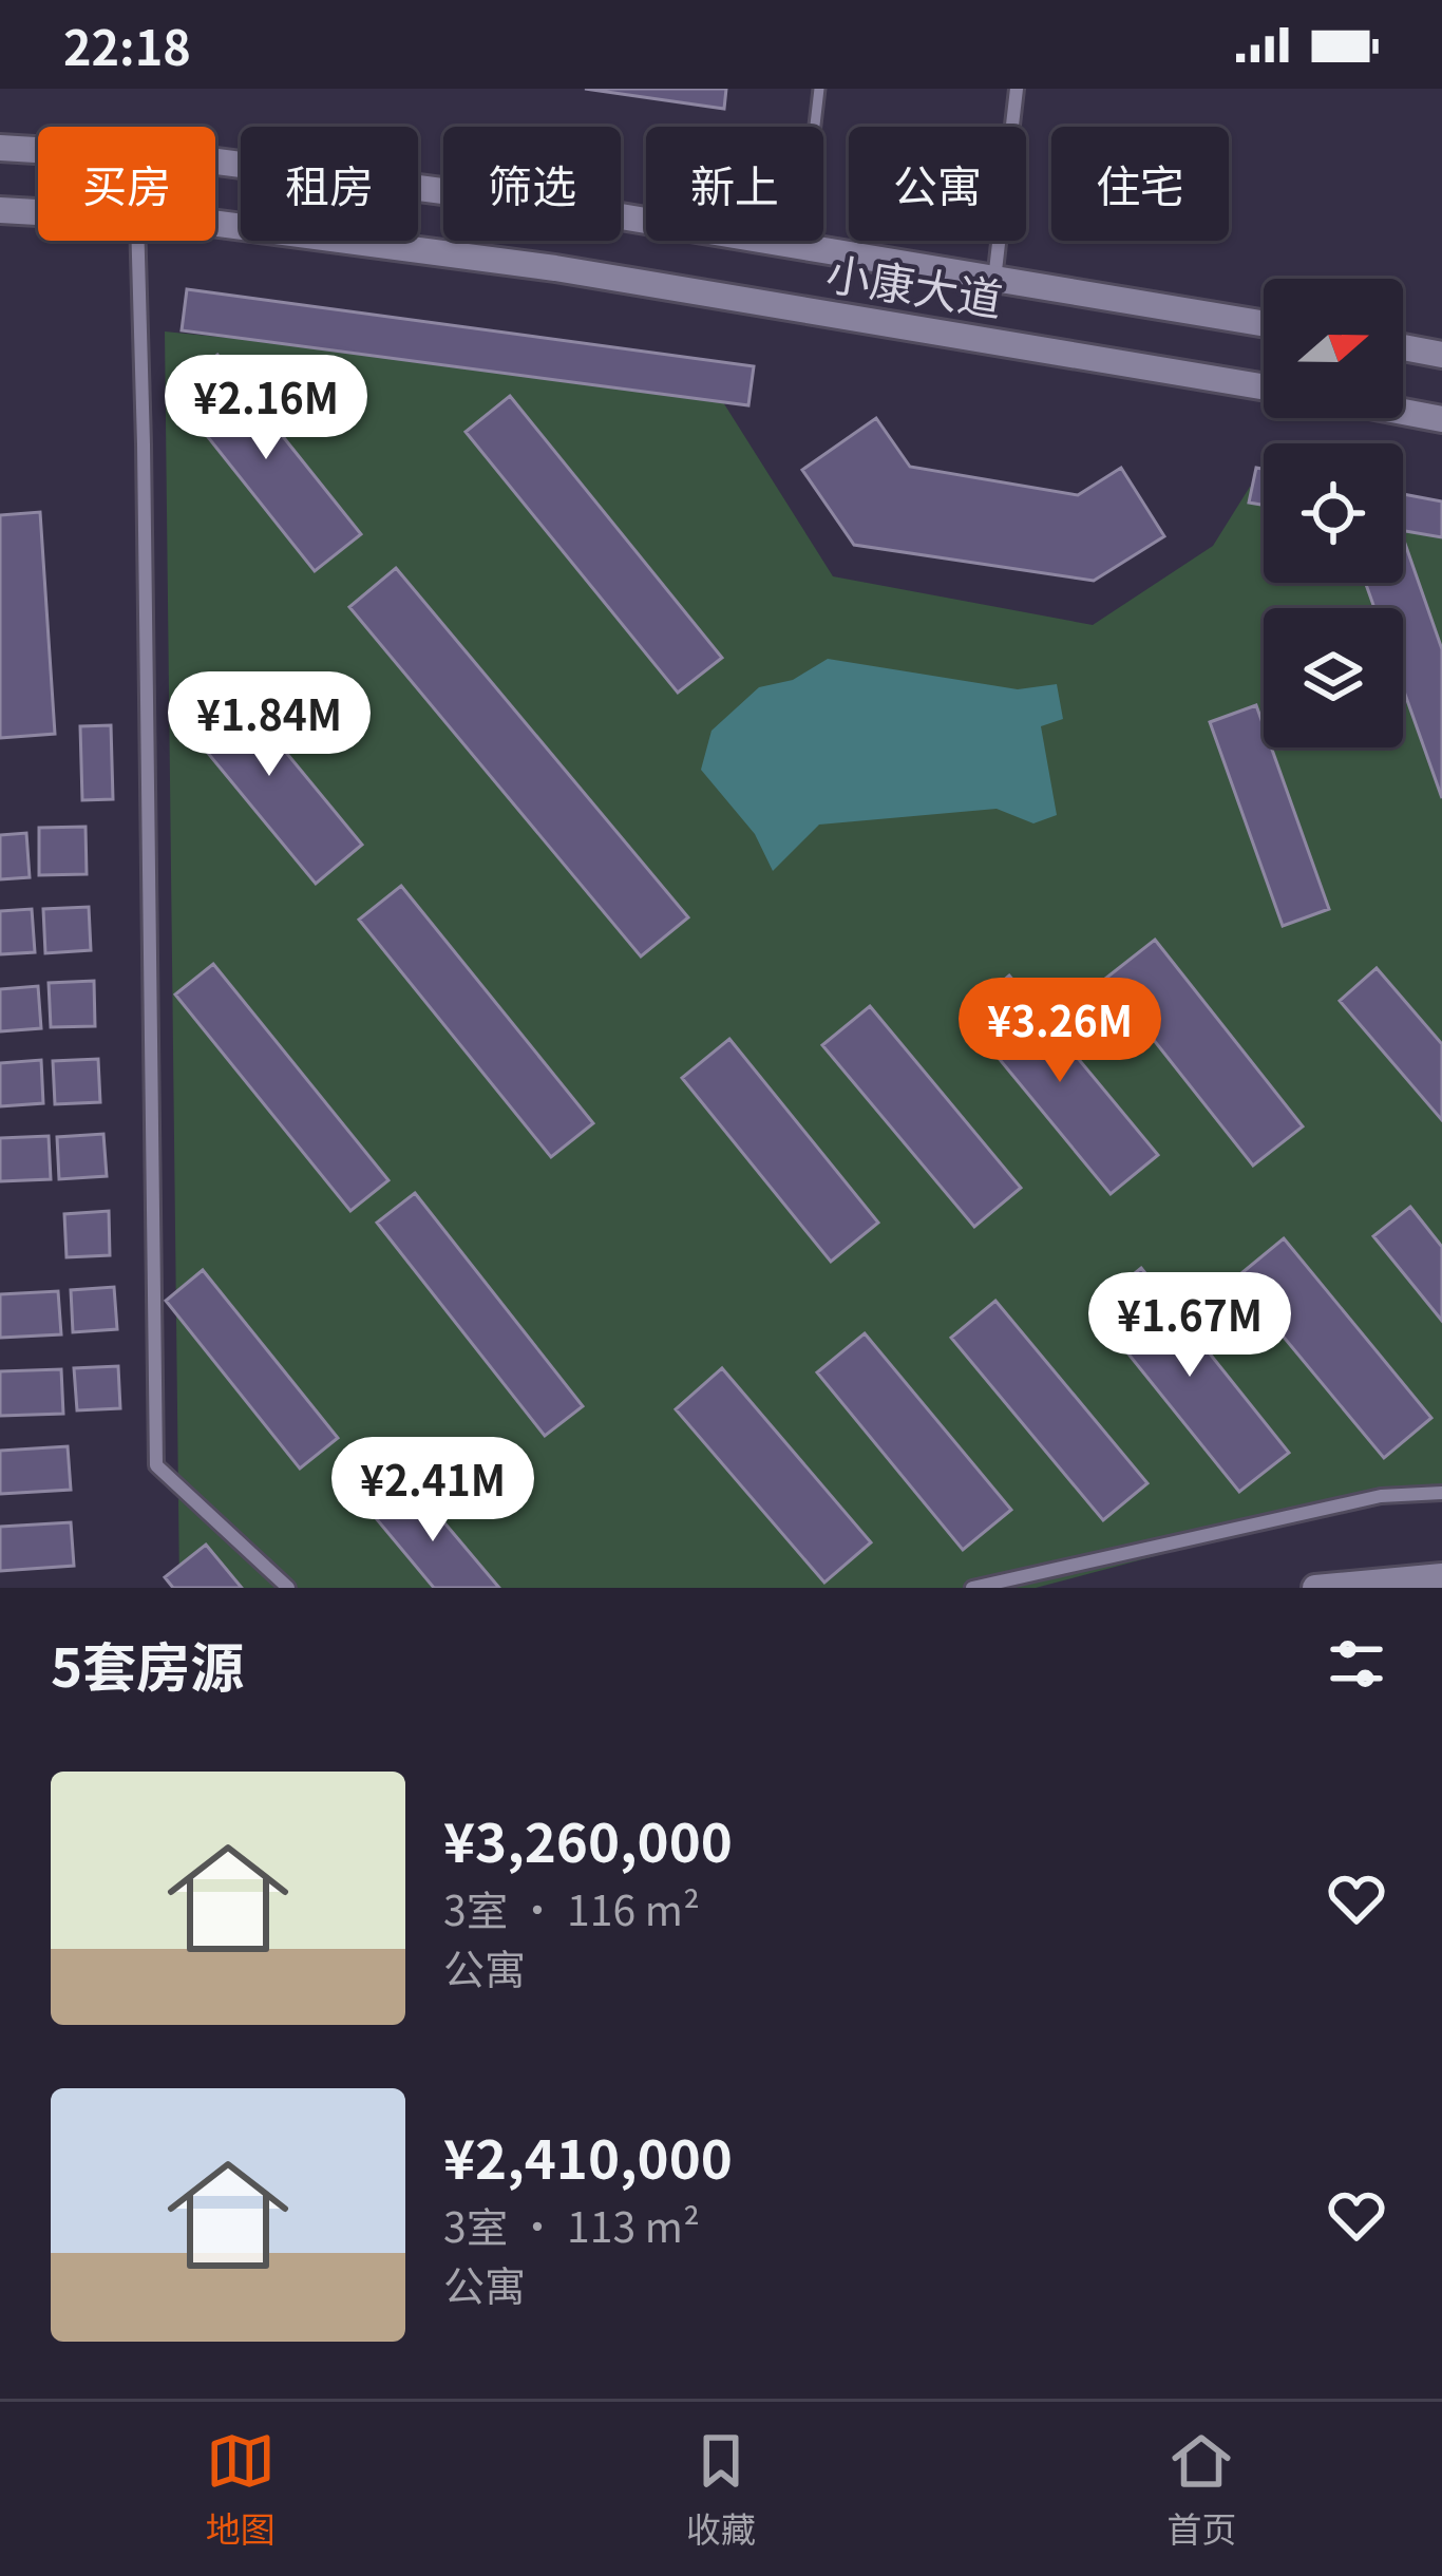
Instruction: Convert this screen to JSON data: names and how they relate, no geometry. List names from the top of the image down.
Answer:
{
  "streets": {
    "main road": ["小康大道"]
  },
  "north": "right",
  "page": {
    "status": "22:18",
    "chip": [
      "买房",
      "租房",
      "筛选",
      "新上",
      "公寓",
      "住宅"
    ],
    "price": [
      "¥2.16M",
      "¥1.84M",
      "¥3.26M",
      "¥1.67M",
      "¥2.41M"
    ],
    "heading": "5套房源",
    "list": [
      {
        "name": "¥3,260,000",
        "note": "3室 · 116 m² · 公寓"
      },
      {
        "name": "¥2,410,000",
        "note": "3室 · 113 m² · 公寓"
      }
    ],
    "tabs": ["地图", "收藏", "首页"]
  }
}
